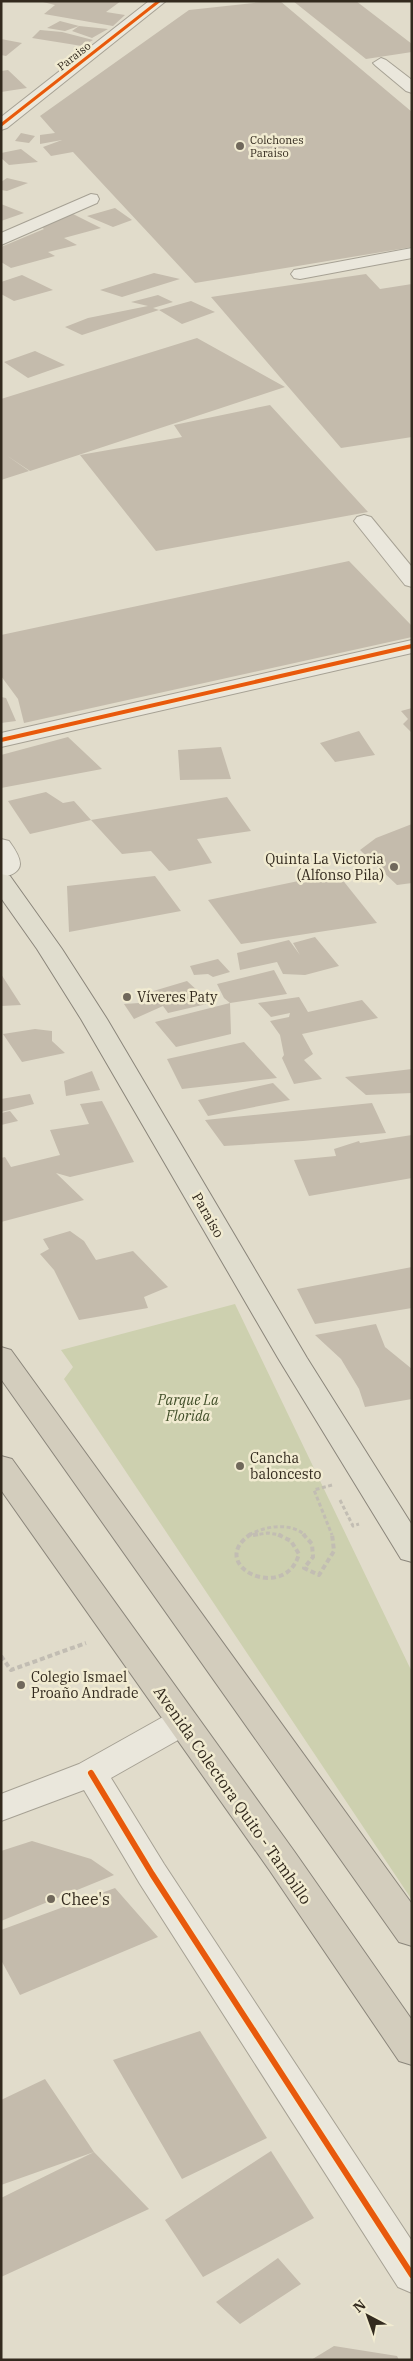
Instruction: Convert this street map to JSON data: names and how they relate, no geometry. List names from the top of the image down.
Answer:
{
  "streets": {
    "highway": ["Avenida Colectora Quito - Tambillo"],
    "main road": ["Paraiso"]
  },
  "parks": ["Parque La Florida"],
  "places": [
    "Colchones Paraiso",
    "Quinta La Victoria (Alfonso Pila)",
    "Víveres Paty",
    "Cancha baloncesto",
    "Colegio Ismael Proaño Andrade",
    "Chee's"
  ],
  "north": "top left"
}
